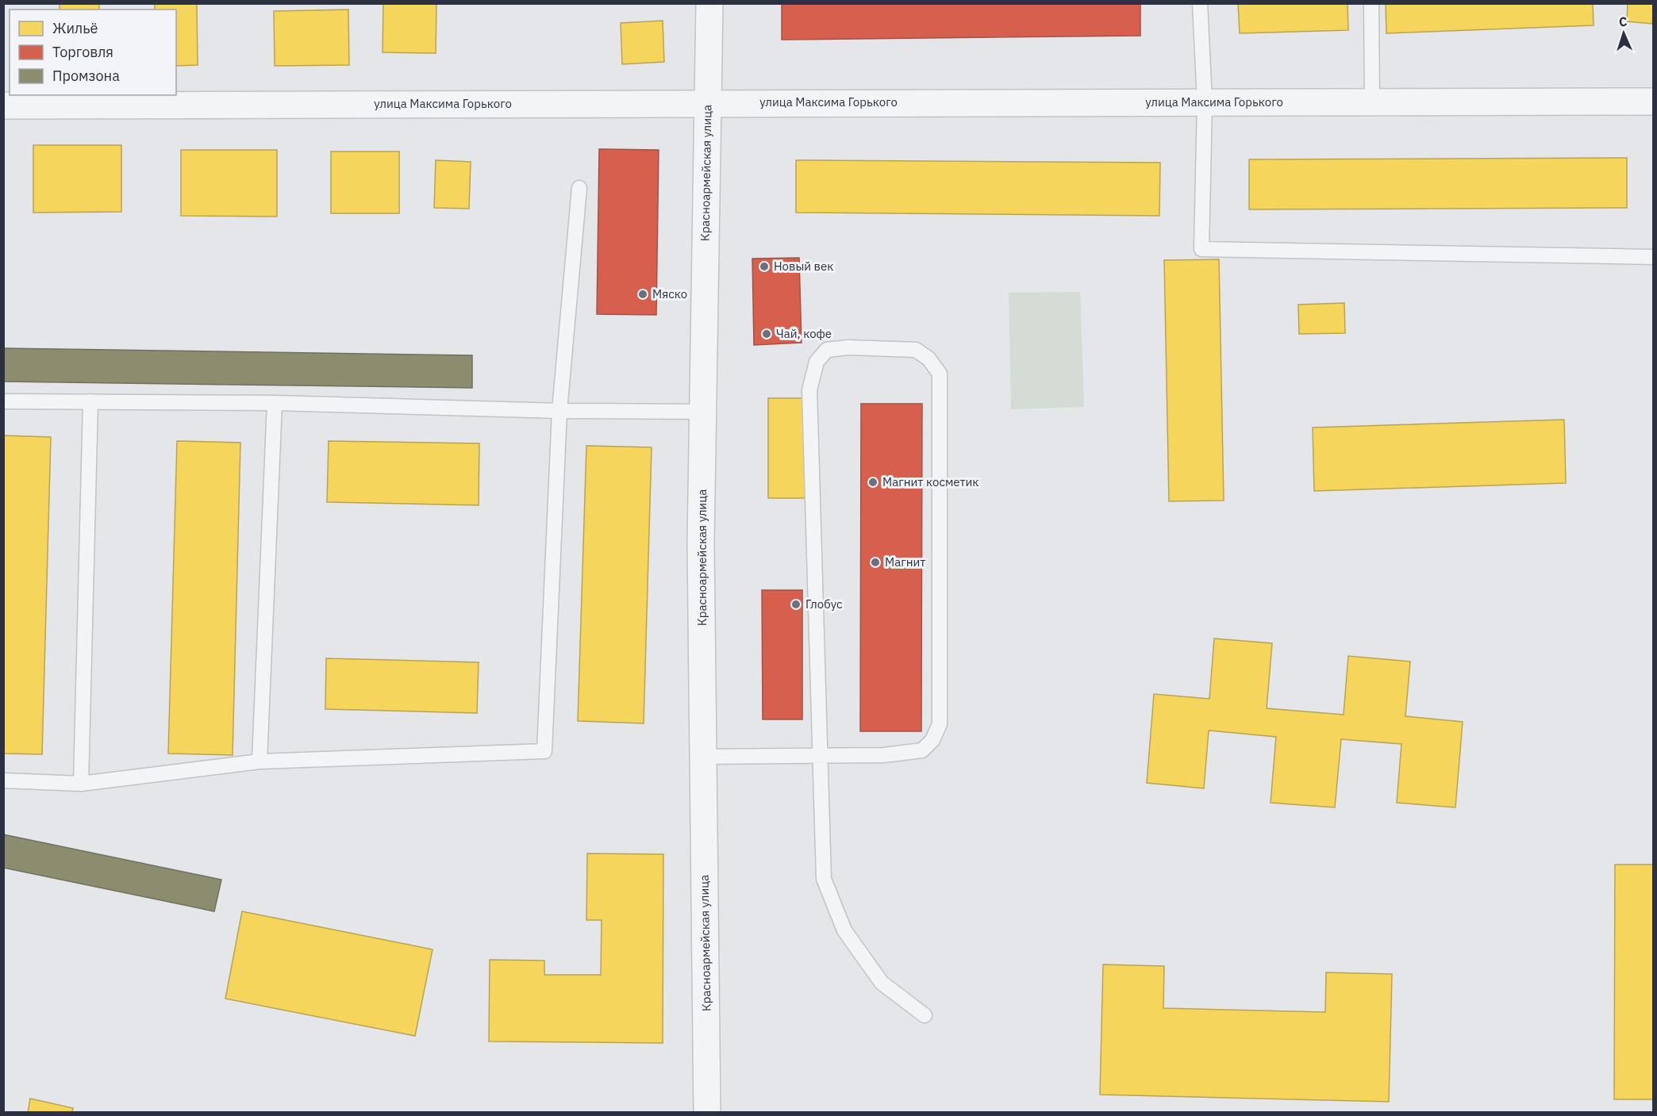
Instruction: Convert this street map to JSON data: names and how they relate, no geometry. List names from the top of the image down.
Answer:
{
  "streets": {
    "street": ["улица Максима Горького", "Красноармейская улица"]
  },
  "crossings": [
    ["улица Максима Горького", "Красноармейская улица"]
  ],
  "places": [
    "Новый век",
    "Мяско",
    "Чай, кофе",
    "Магнит косметик",
    "Магнит",
    "Глобус"
  ],
  "legend": ["Жильё", "Торговля", "Промзона"],
  "north": "top"
}
